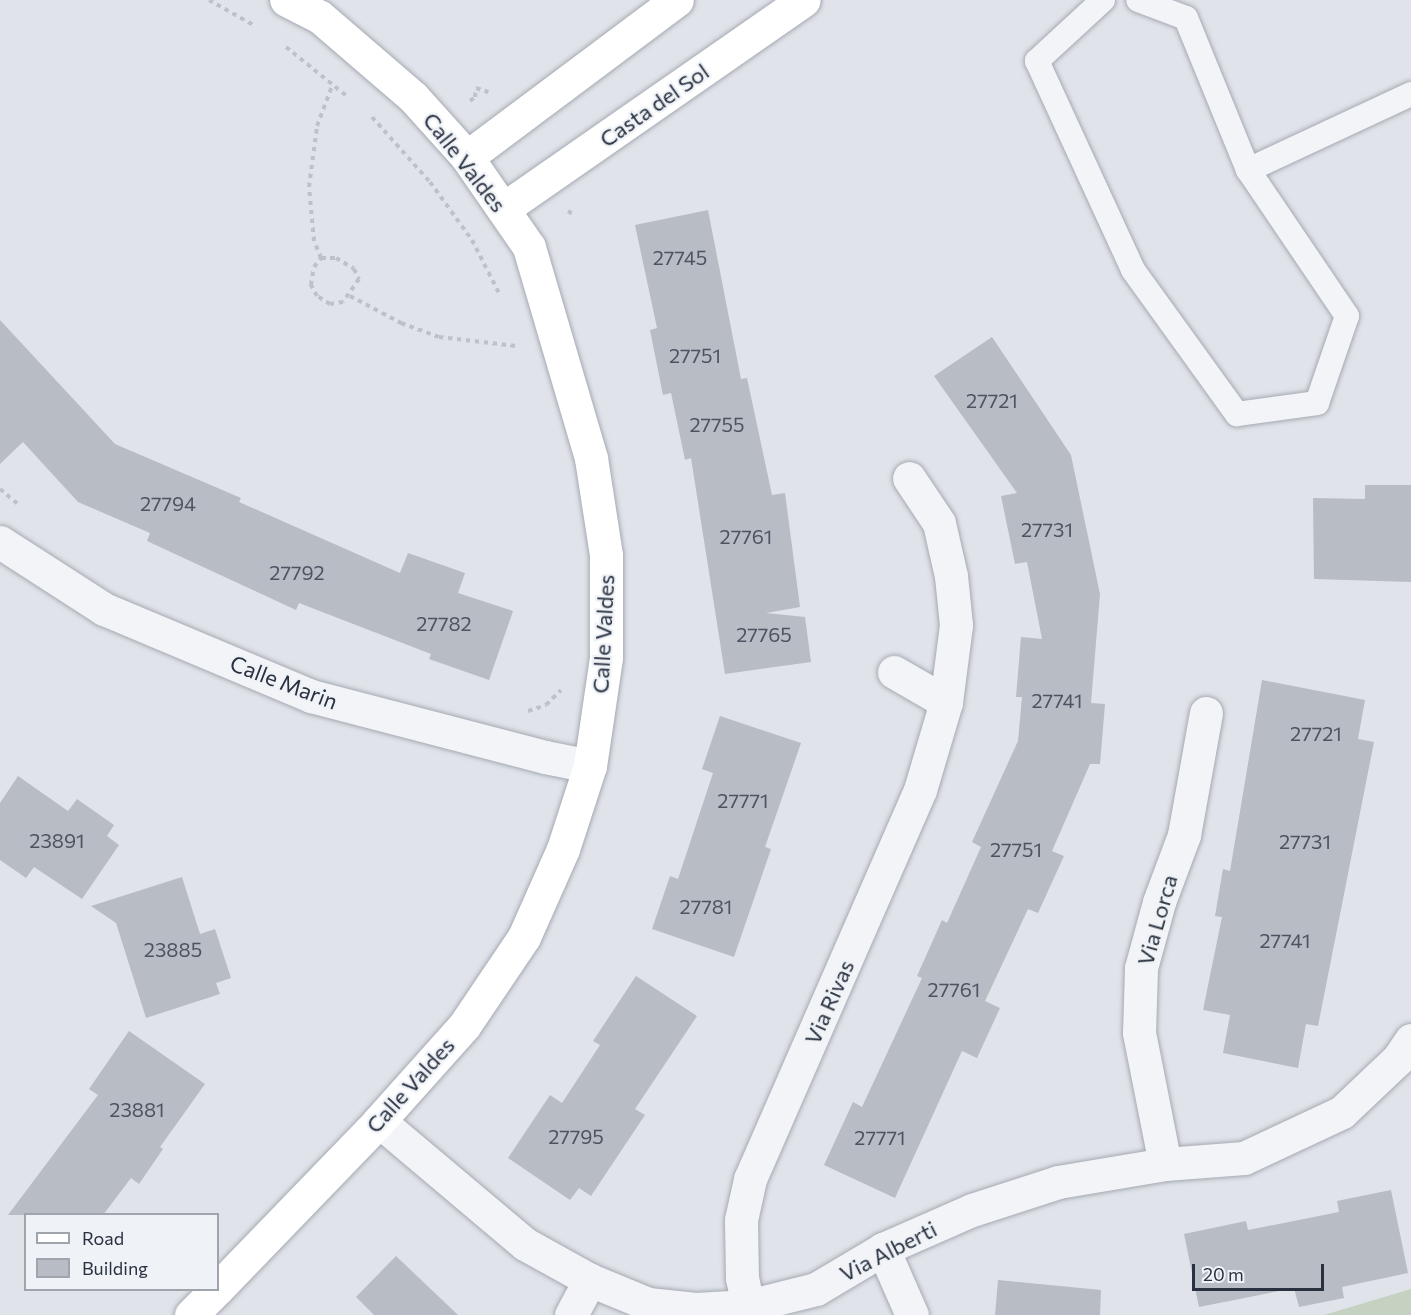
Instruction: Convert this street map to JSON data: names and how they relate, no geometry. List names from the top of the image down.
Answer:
{
  "streets": {
    "street": [
      "Casta del Sol",
      "Calle Valdes",
      "Calle Marin",
      "Via Lorca",
      "Via Rivas",
      "Via Alberti"
    ]
  },
  "crossings": [
    ["Casta del Sol", "Calle Valdes"],
    ["Calle Valdes", "Calle Marin"],
    ["Calle Valdes", "Via Alberti"],
    ["Via Lorca", "Via Alberti"],
    ["Via Rivas", "Via Alberti"]
  ],
  "house_numbers": [
    "27745",
    "27751",
    "27721",
    "27755",
    "27794",
    "27731",
    "27761",
    "27792",
    "27782",
    "27765",
    "27741",
    "27721",
    "27771",
    "23891",
    "27731",
    "27751",
    "27781",
    "27741",
    "23885",
    "27761",
    "23881",
    "27795",
    "27771"
  ],
  "legend": ["Road", "Building"],
  "scale_bar": "20 m"
}
